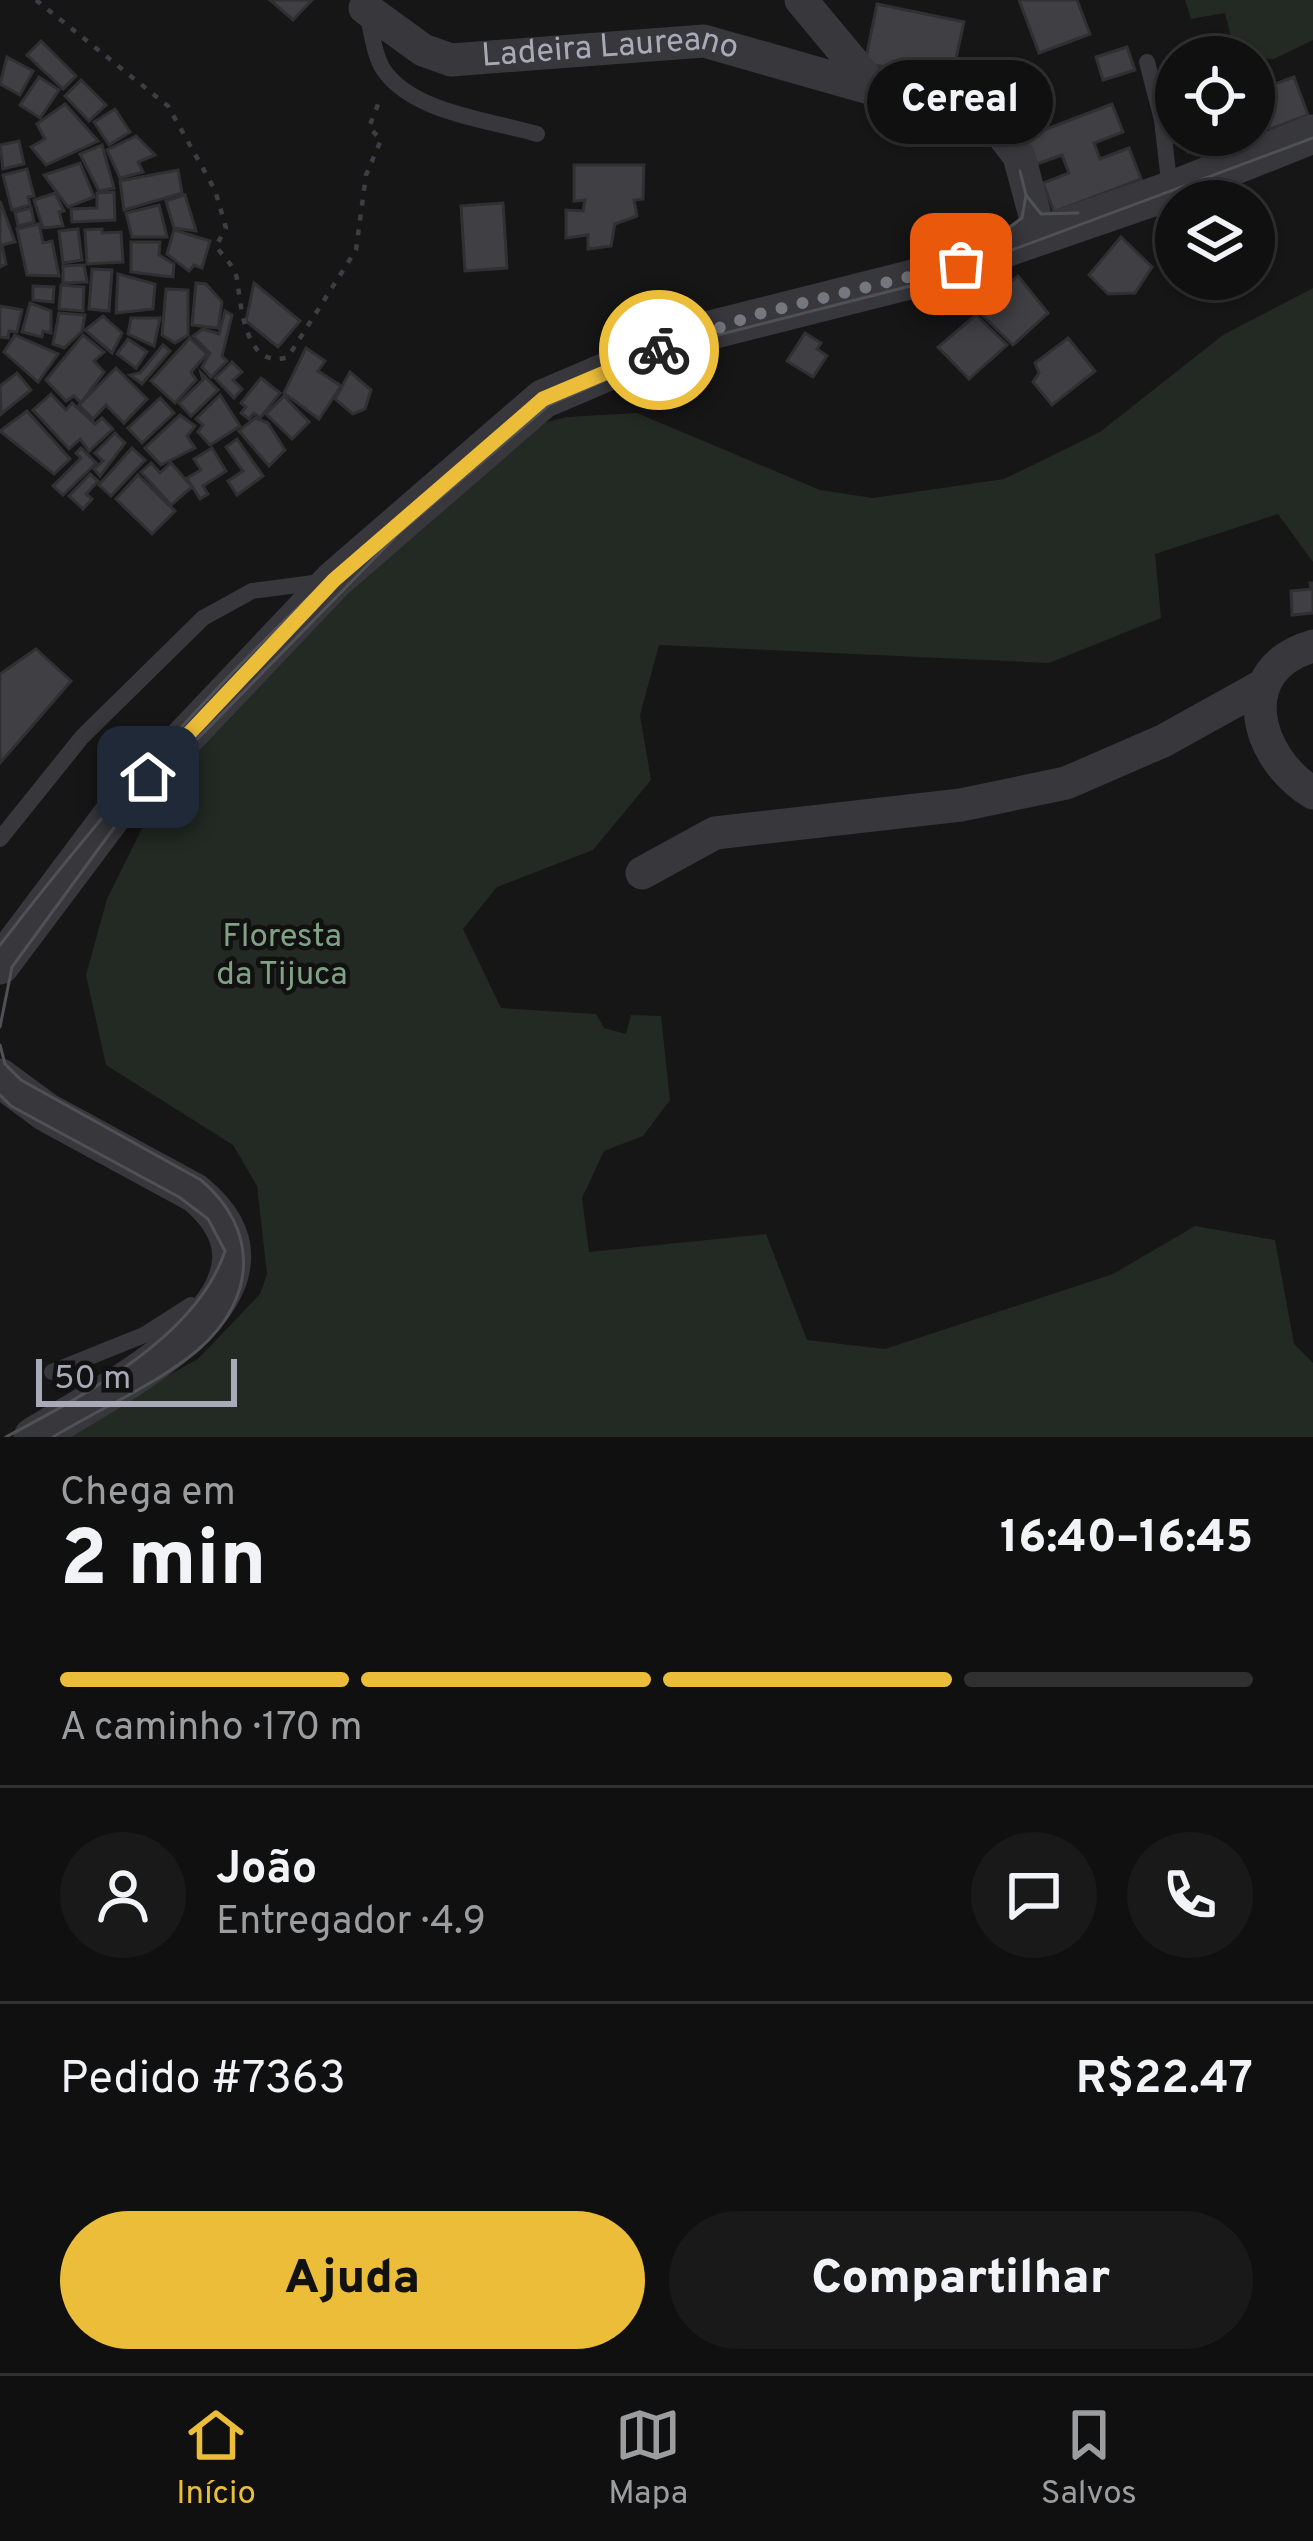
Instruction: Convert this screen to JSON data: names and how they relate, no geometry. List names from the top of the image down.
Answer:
{
  "streets": {
    "street": ["Ladeira Laureano"]
  },
  "parks": ["Floresta da Tijuca"],
  "places": ["Cereal"],
  "scale_bar": "50 m",
  "page": {
    "bubble": "Cereal",
    "scale": "50 m",
    "heading": ["2 min", "Chega em", "16:40–16:45"],
    "panel": [
      "João",
      "Entregador · 4.9",
      "Pedido #7363",
      "R$22.47"
    ],
    "bar": "A caminho · 170 m",
    "buttons": ["Ajuda", "Compartilhar"],
    "tabs": ["Início", "Mapa", "Salvos"]
  }
}
